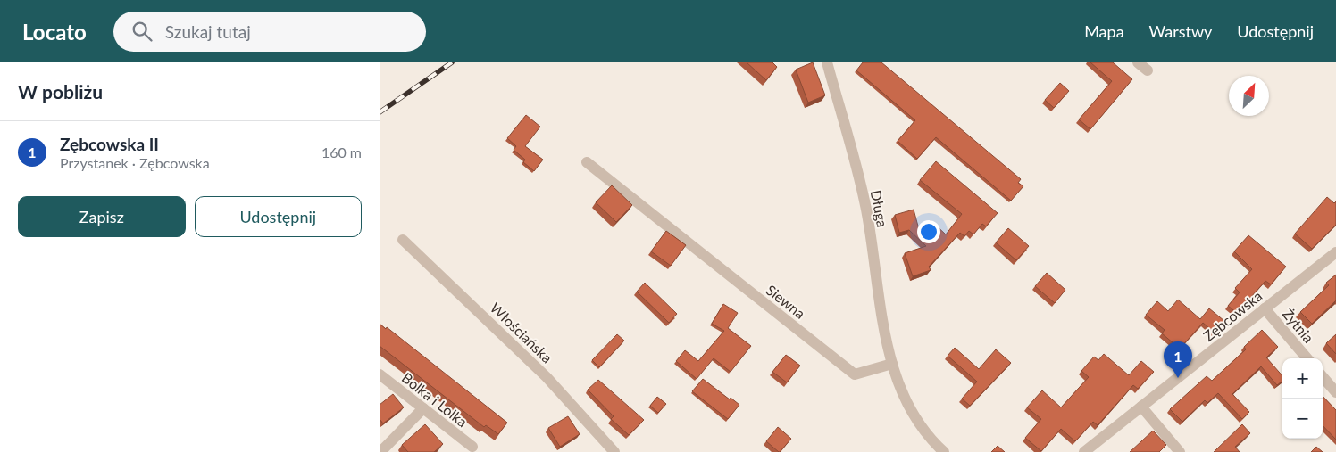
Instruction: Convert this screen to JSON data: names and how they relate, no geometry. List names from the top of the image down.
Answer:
{
  "streets": {
    "street": [
      "Długa",
      "Siewna",
      "Zębcowska",
      "Żytnia",
      "Włościańska",
      "Bolka i Lolka"
    ]
  },
  "crossings": [
    ["Długa", "Siewna"],
    ["Zębcowska", "Żytnia"]
  ],
  "north": "top right",
  "page": {
    "header": "Locato",
    "search": "Szukaj tutaj",
    "nav": ["Mapa", "Warstwy", "Udostępnij"],
    "heading": "W pobliżu",
    "list": [
      {
        "mark": "1",
        "name": "Zębcowska II",
        "note": "Przystanek · Zębcowska",
        "value": "160 m"
      }
    ],
    "buttons": ["Zapisz", "Udostępnij"],
    "pins": "1",
    "map_buttons": ["+", "−"]
  }
}
